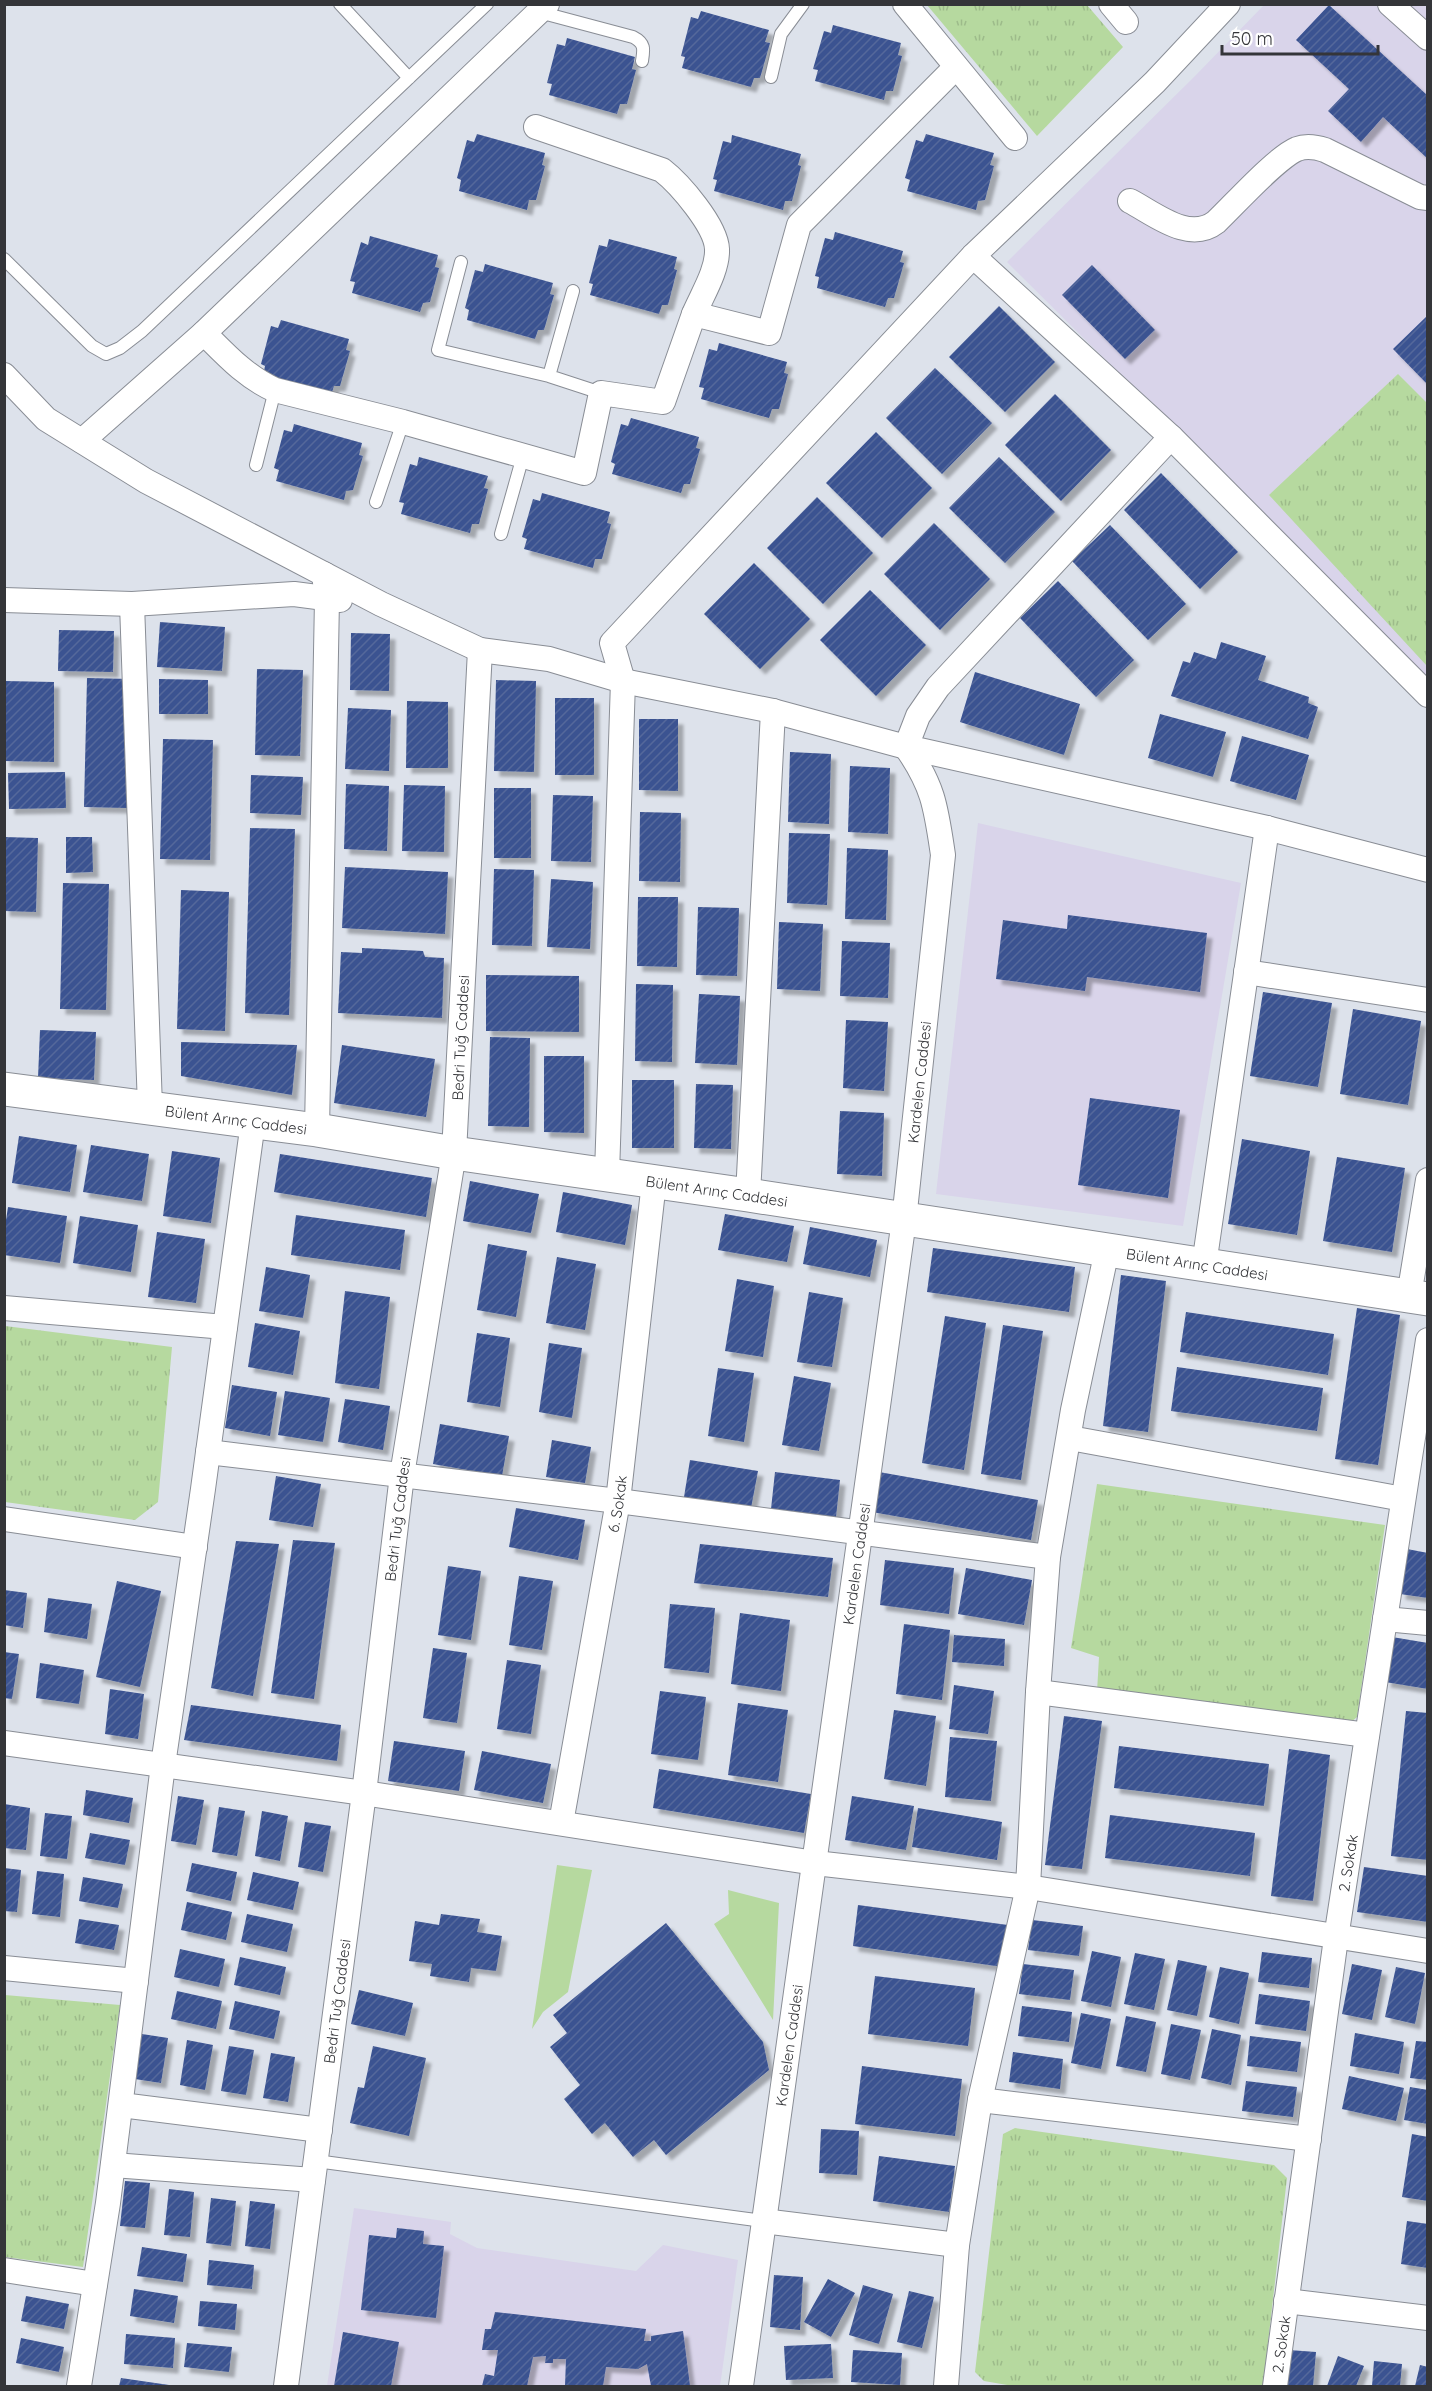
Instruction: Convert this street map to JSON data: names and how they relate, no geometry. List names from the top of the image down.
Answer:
{
  "streets": {
    "street": [
      "Bedri Tuğ Caddesi",
      "Kardelen Caddesi",
      "Bülent Arınç Caddesi",
      "6. Sokak",
      "2. Sokak"
    ]
  },
  "crossings": [
    ["Bedri Tuğ Caddesi", "Bülent Arınç Caddesi"],
    ["Kardelen Caddesi", "Bülent Arınç Caddesi"],
    ["Bülent Arınç Caddesi", "6. Sokak"]
  ],
  "scale_bar": "50 m"
}
